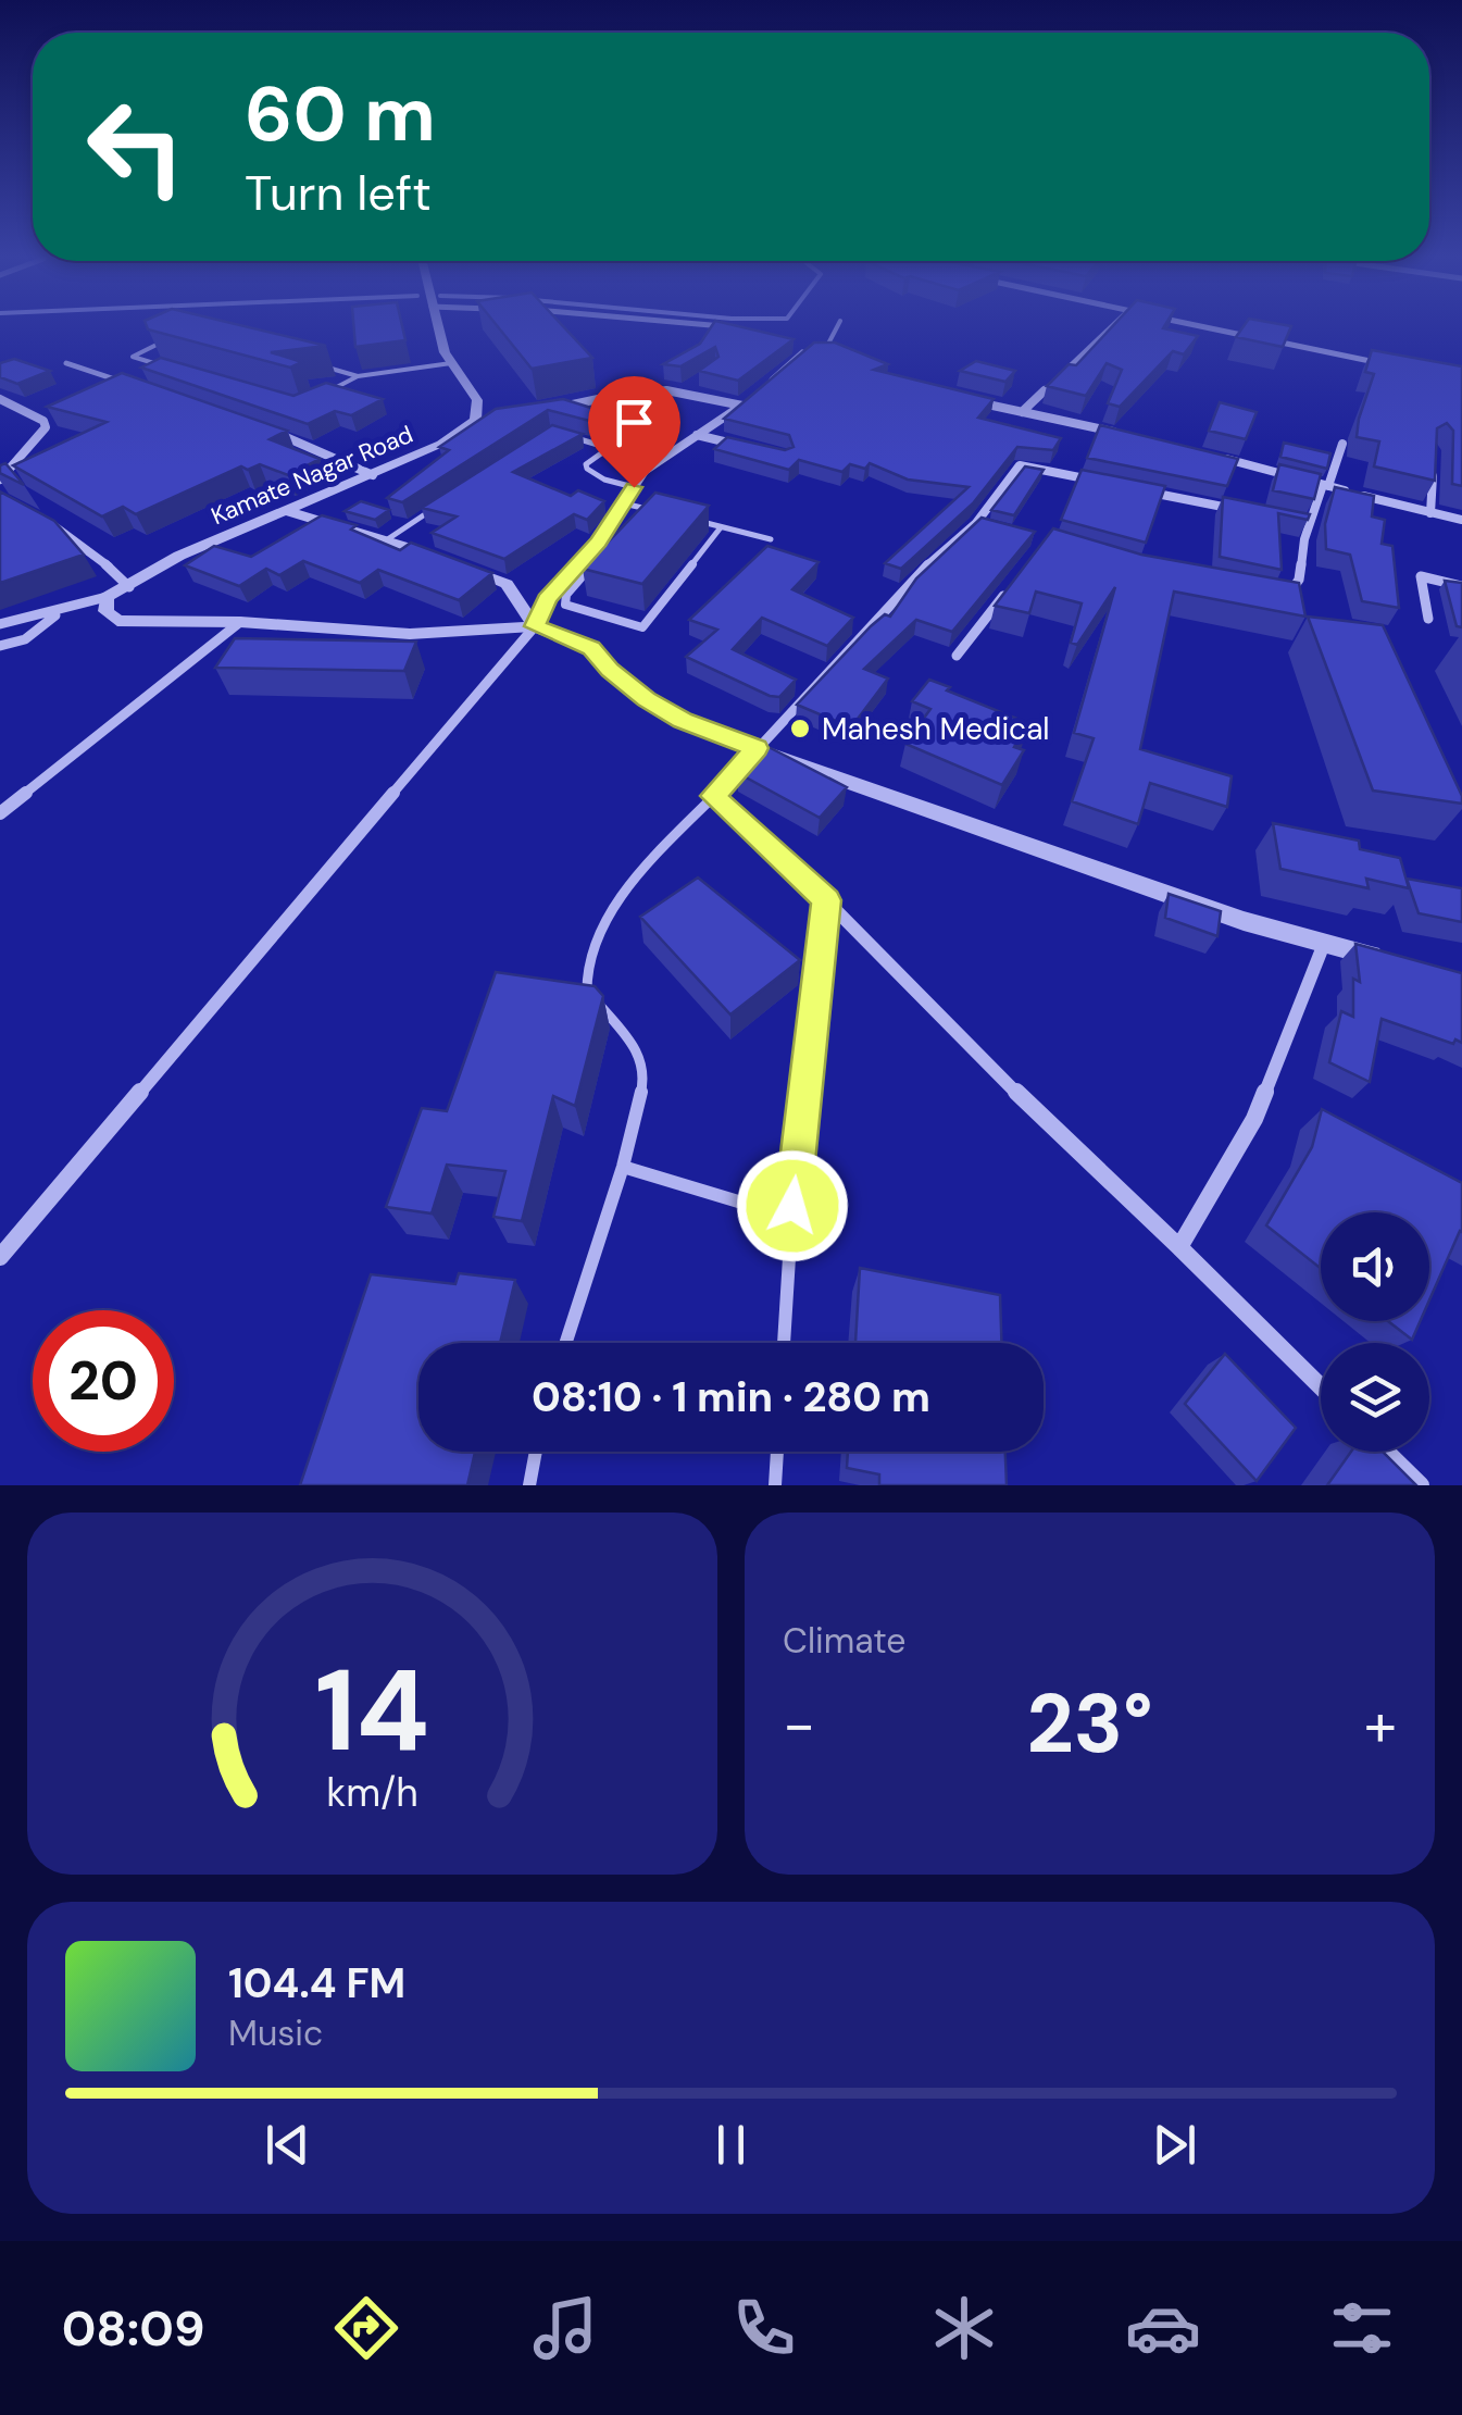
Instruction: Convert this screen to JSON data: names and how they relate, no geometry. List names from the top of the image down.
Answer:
{
  "streets": {
    "street": ["Kamate Nagar Road"]
  },
  "places": ["Mahesh Medical"],
  "page": {
    "turn": ["60 m", "Turn left"],
    "limit": "20",
    "trip": "08:10 · 1 min · 280 m",
    "tile": "Climate",
    "heat": ["−", "23°", "+"],
    "song": ["104.4 FM", "Music"],
    "tabs": "08:09",
    "gauge": ["14", "km/h"]
  }
}
